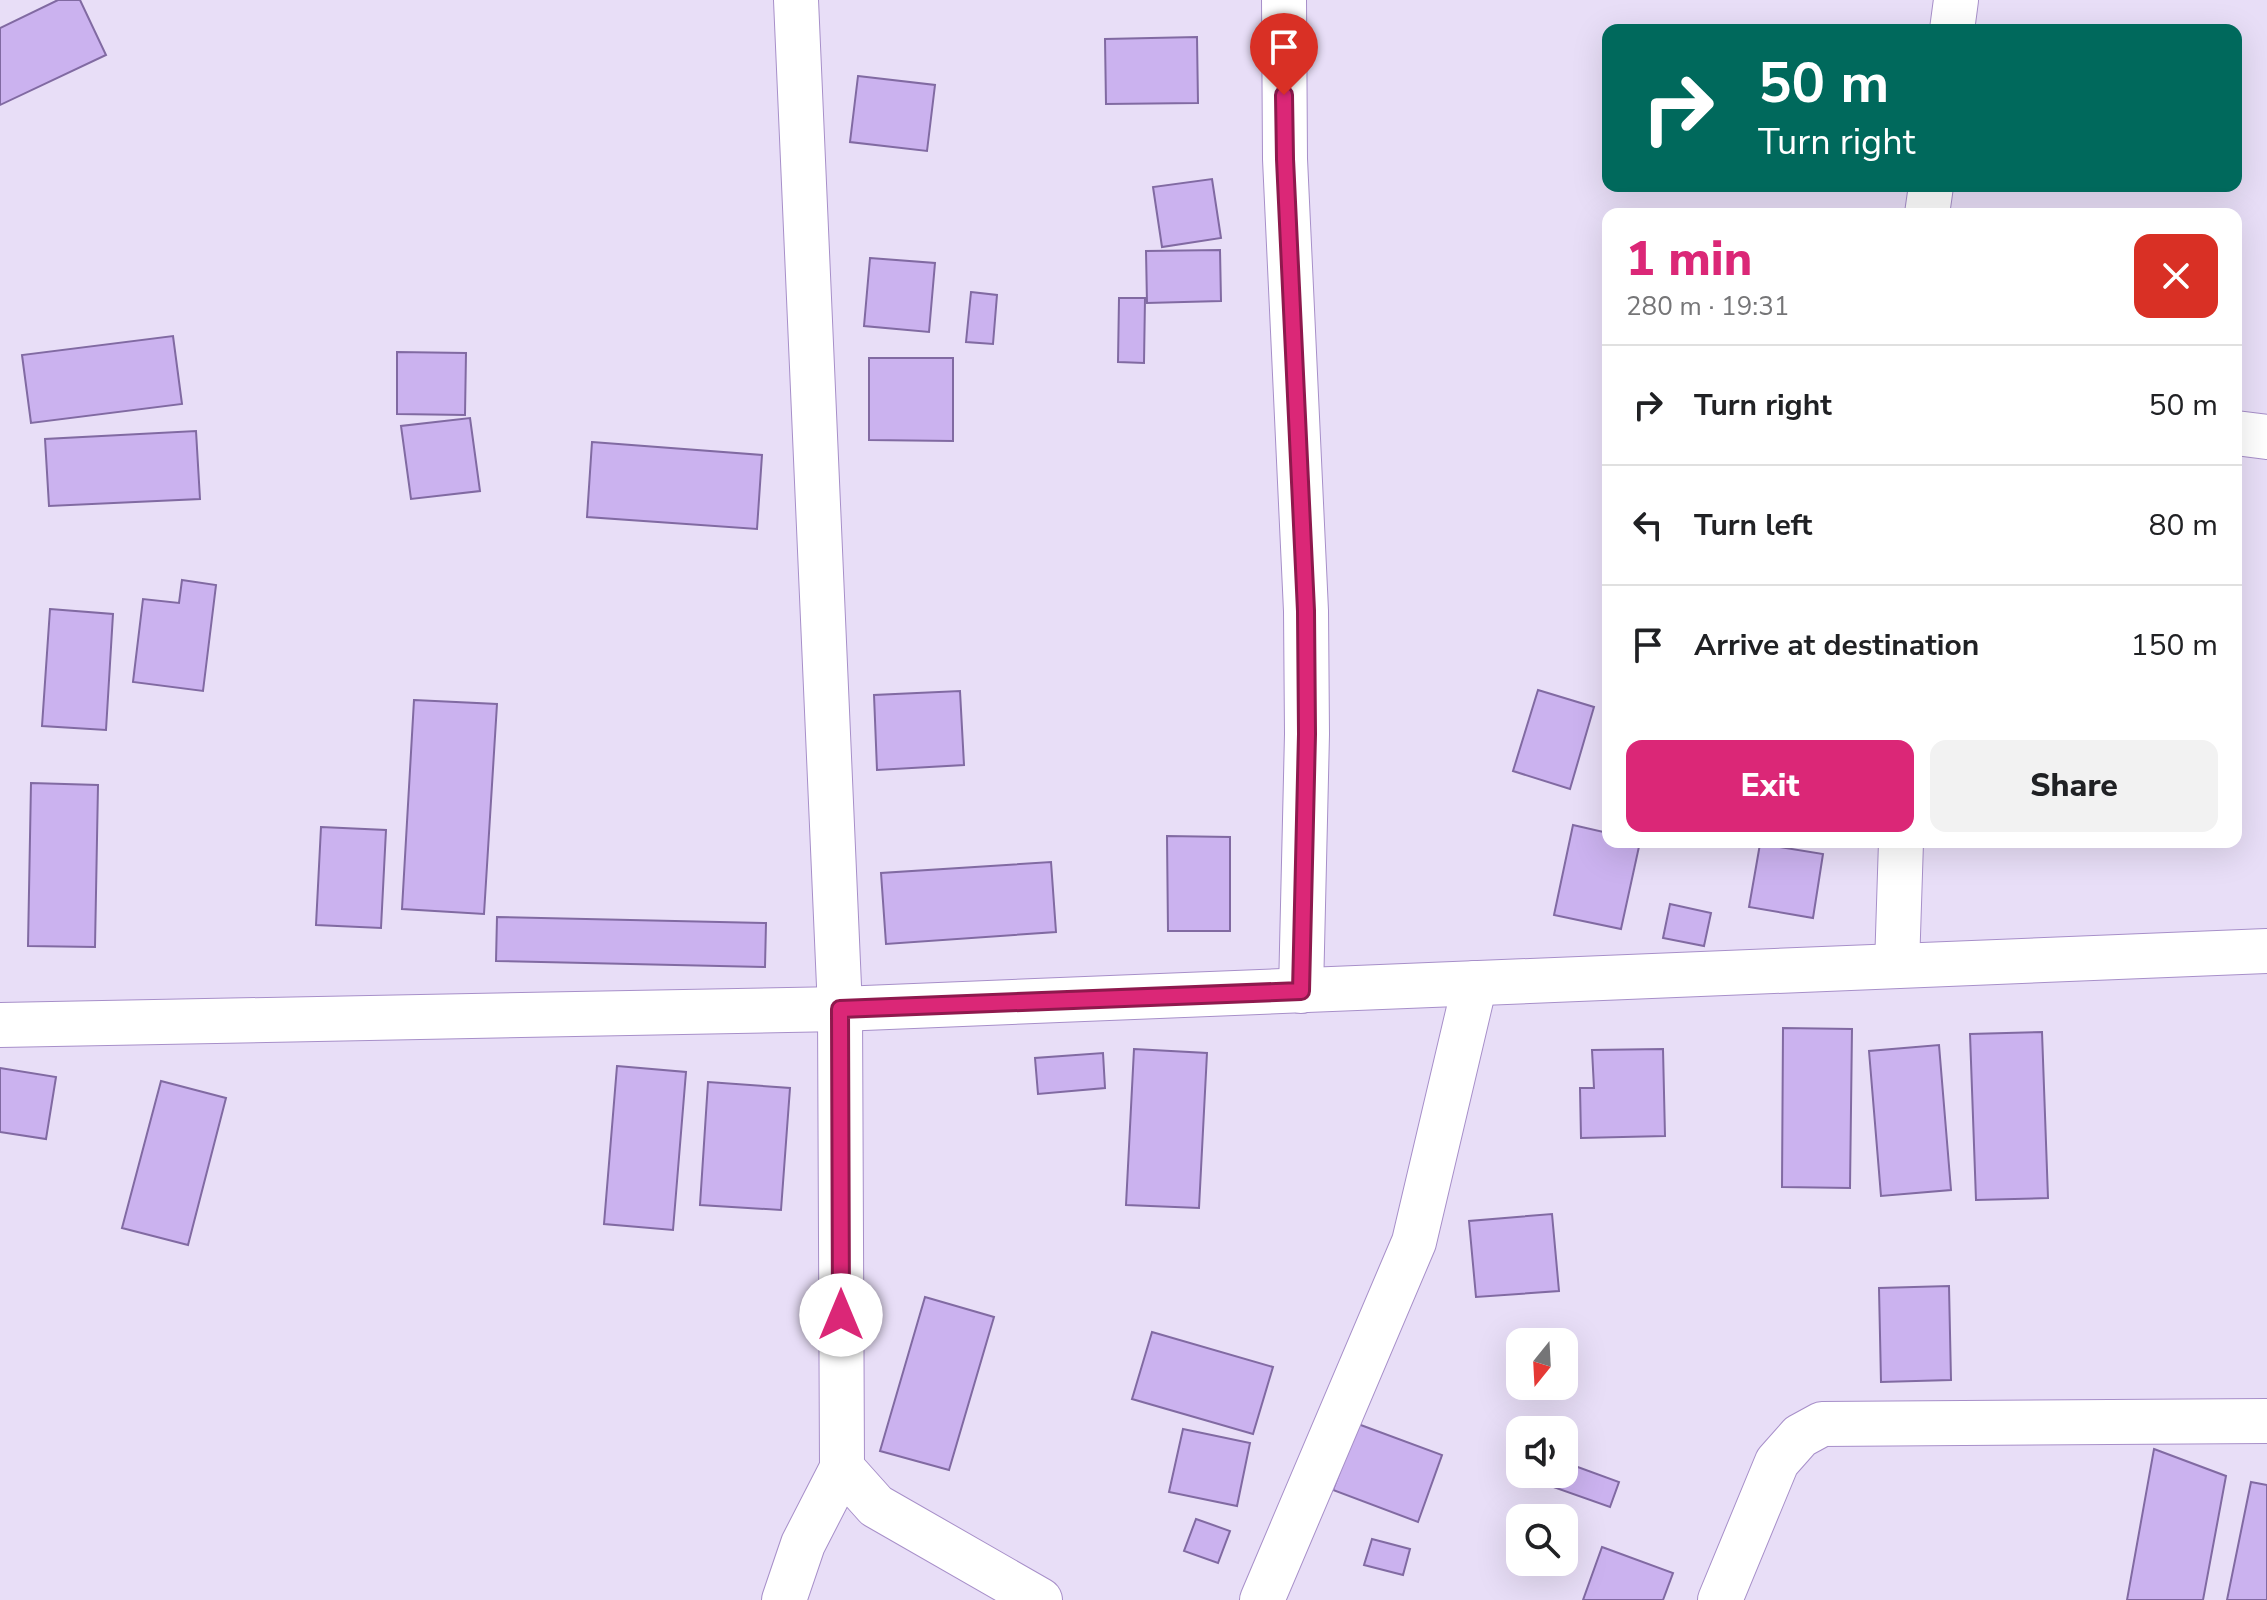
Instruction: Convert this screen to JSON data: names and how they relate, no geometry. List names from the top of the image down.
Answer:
{
  "north": "bottom",
  "page": {
    "turn": ["50 m", "Turn right"],
    "heading": ["1 min", "280 m · 19:31"],
    "list": [
      {
        "name": "Turn right",
        "value": "50 m"
      },
      {
        "name": "Turn left",
        "value": "80 m"
      },
      {
        "name": "Arrive at destination",
        "value": "150 m"
      }
    ],
    "buttons": ["Exit", "Share"]
  }
}
